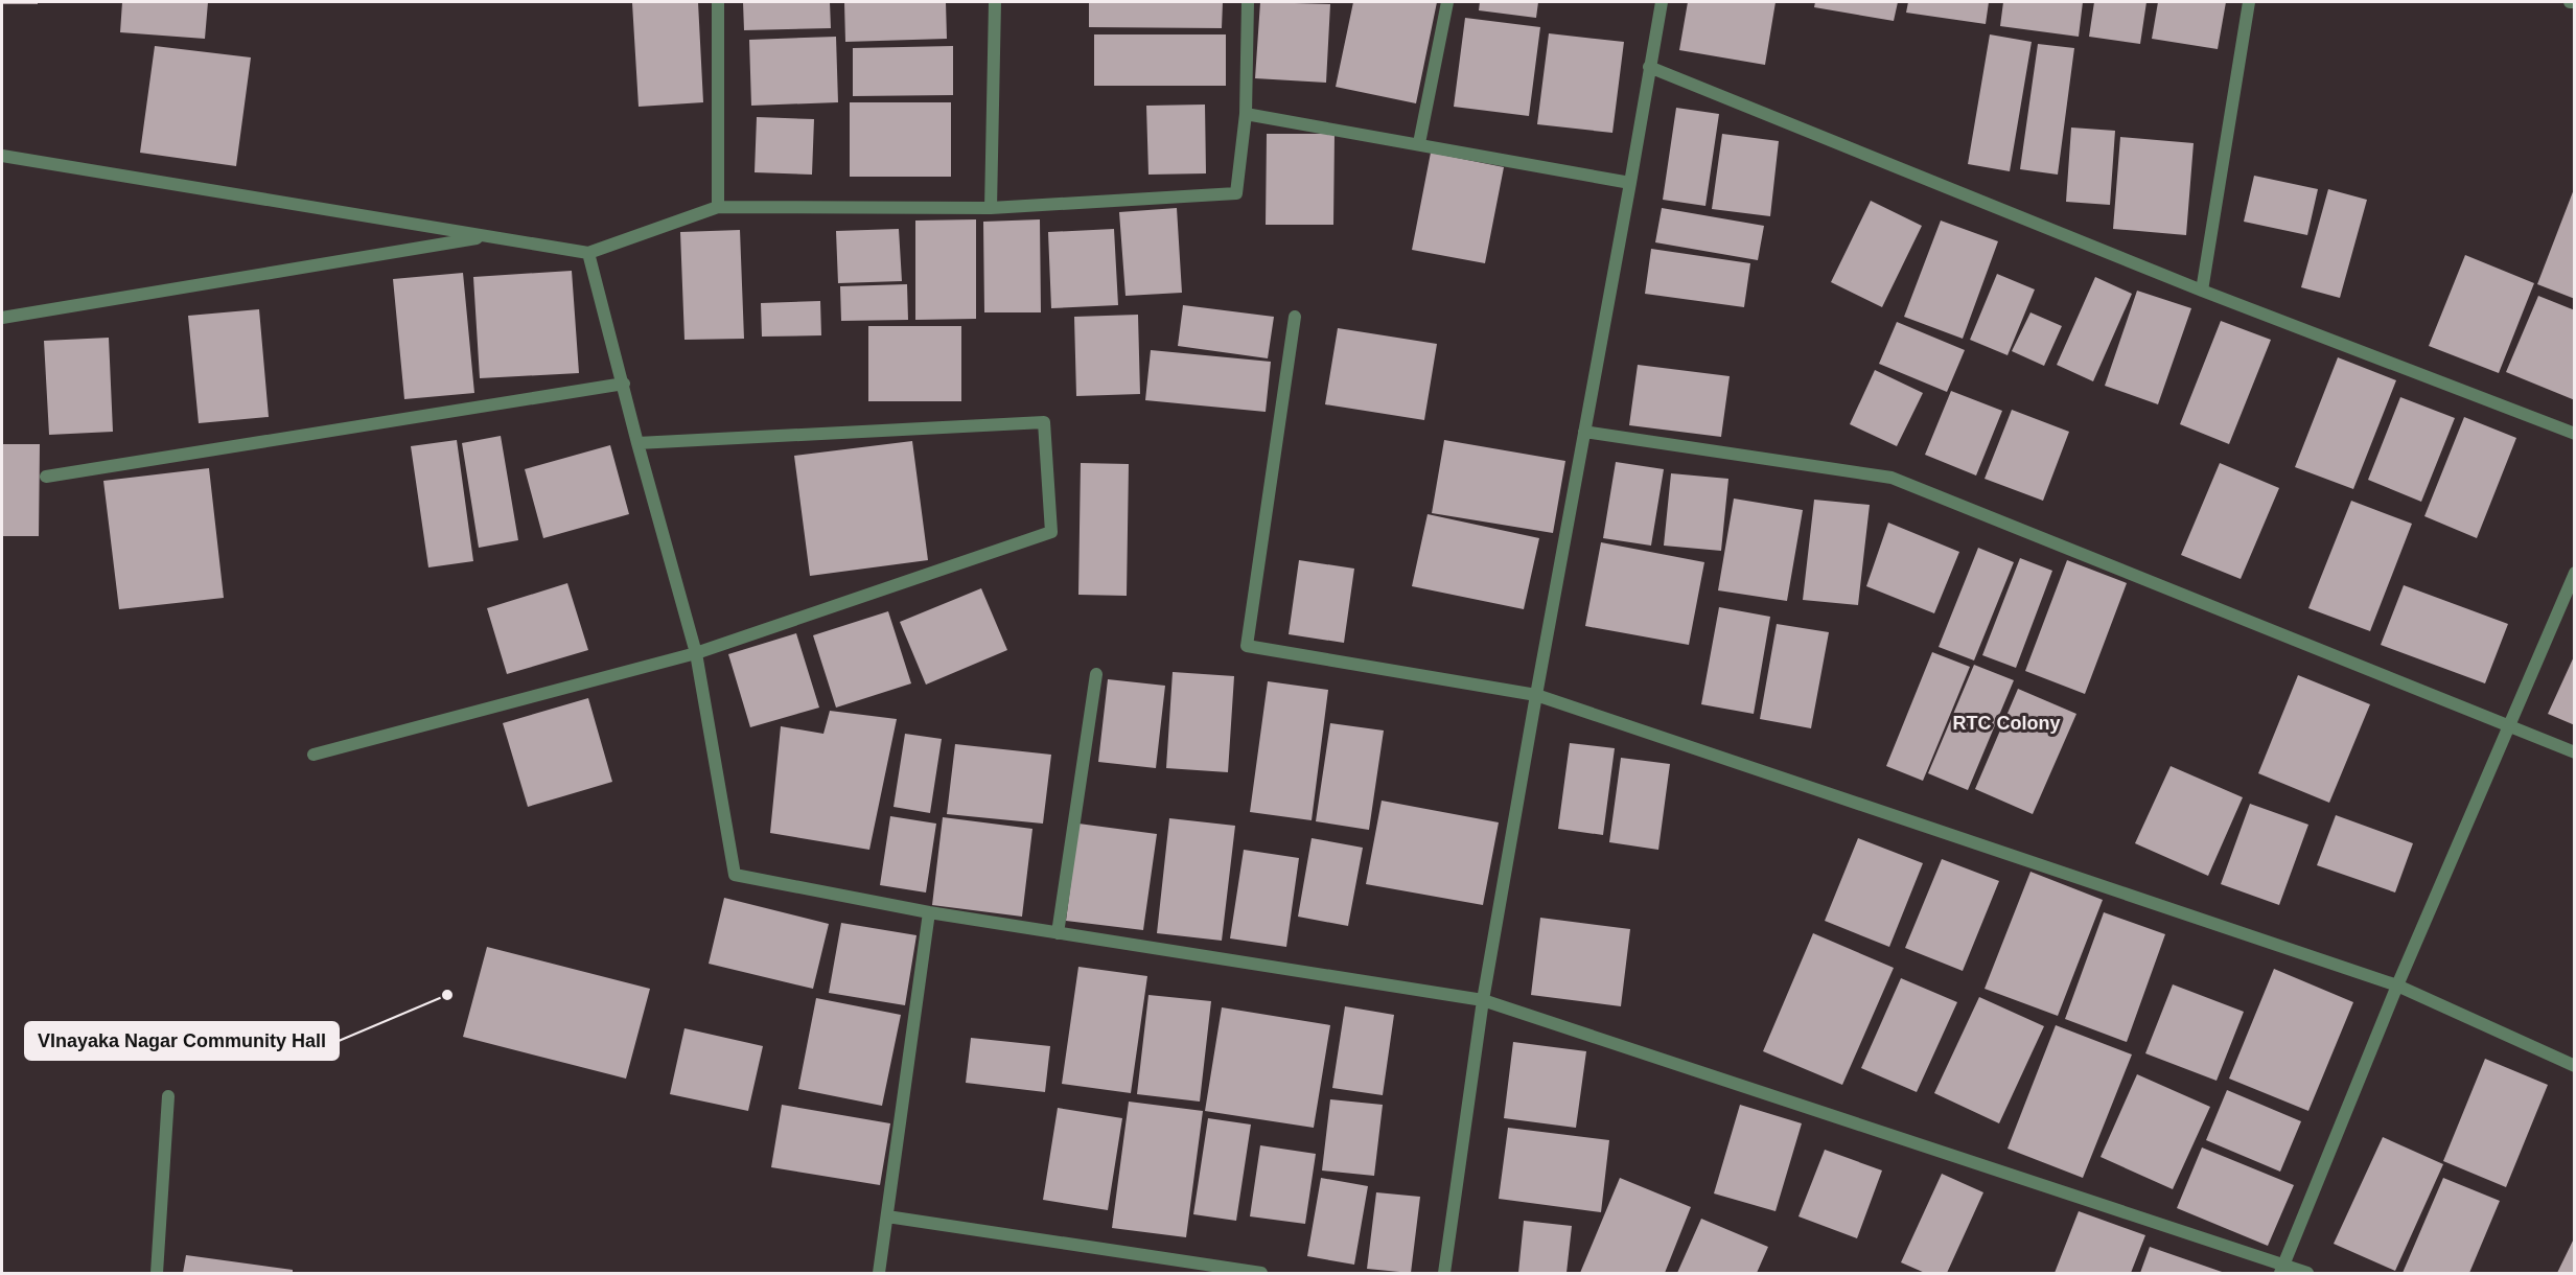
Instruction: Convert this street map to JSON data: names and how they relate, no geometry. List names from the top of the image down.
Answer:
{
  "districts": ["RTC Colony"],
  "places": ["VInayaka Nagar Community Hall"]
}
